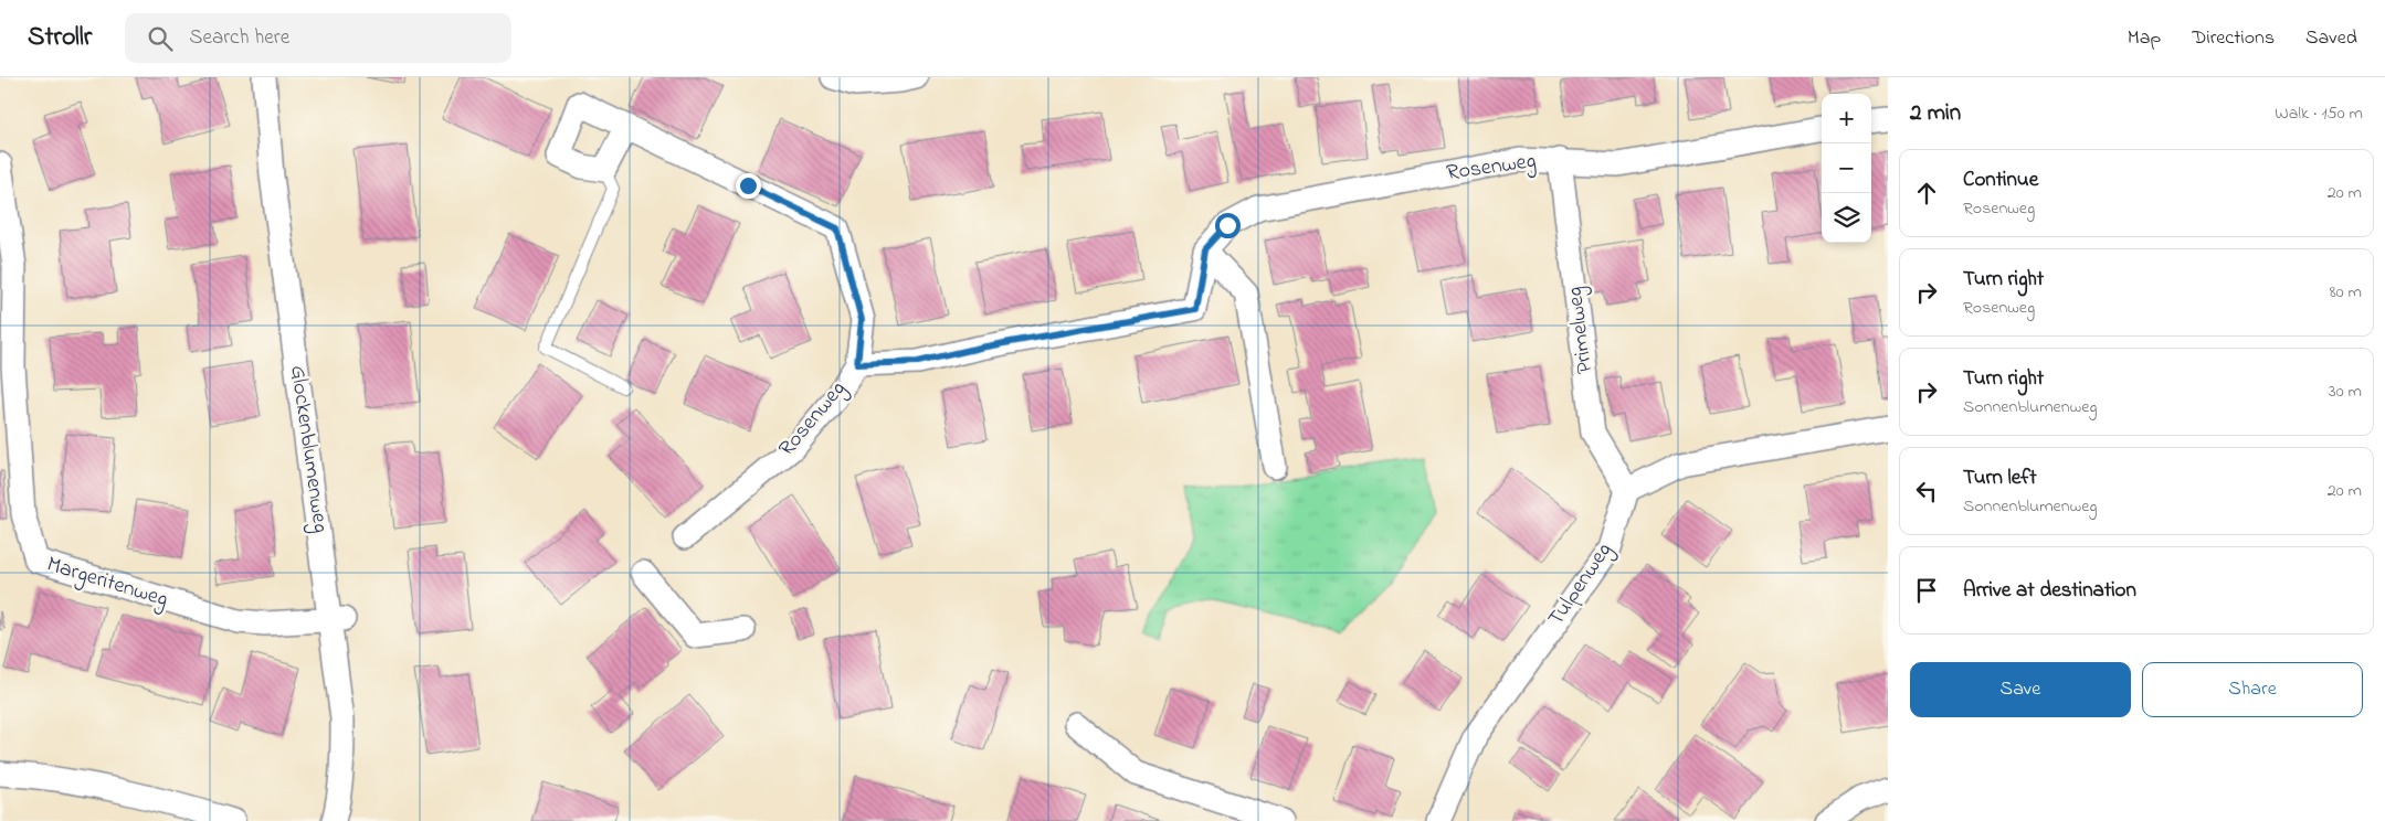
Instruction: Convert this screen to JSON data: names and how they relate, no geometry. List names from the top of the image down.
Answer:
{
  "streets": {
    "street": [
      "Rosenweg",
      "Primelweg",
      "Glockenblumenweg",
      "Margeritenweg",
      "Tulpenweg"
    ]
  },
  "crossings": [
    ["Rosenweg", "Primelweg"],
    ["Primelweg", "Tulpenweg"],
    ["Glockenblumenweg", "Margeritenweg"]
  ],
  "page": {
    "header": "Strollr",
    "search": "Search here",
    "nav": ["Map", "Directions", "Saved"],
    "heading": ["2 min", "Walk · 150 m"],
    "map_buttons": ["+", "−"],
    "list": [
      ["Continue", "Rosenweg", "20 m"],
      ["Turn right", "Rosenweg", "80 m"],
      ["Turn right", "Sonnenblumenweg", "30 m"],
      ["Turn left", "Sonnenblumenweg", "20 m"],
      "Arrive at destination"
    ],
    "buttons": ["Save", "Share"]
  }
}
